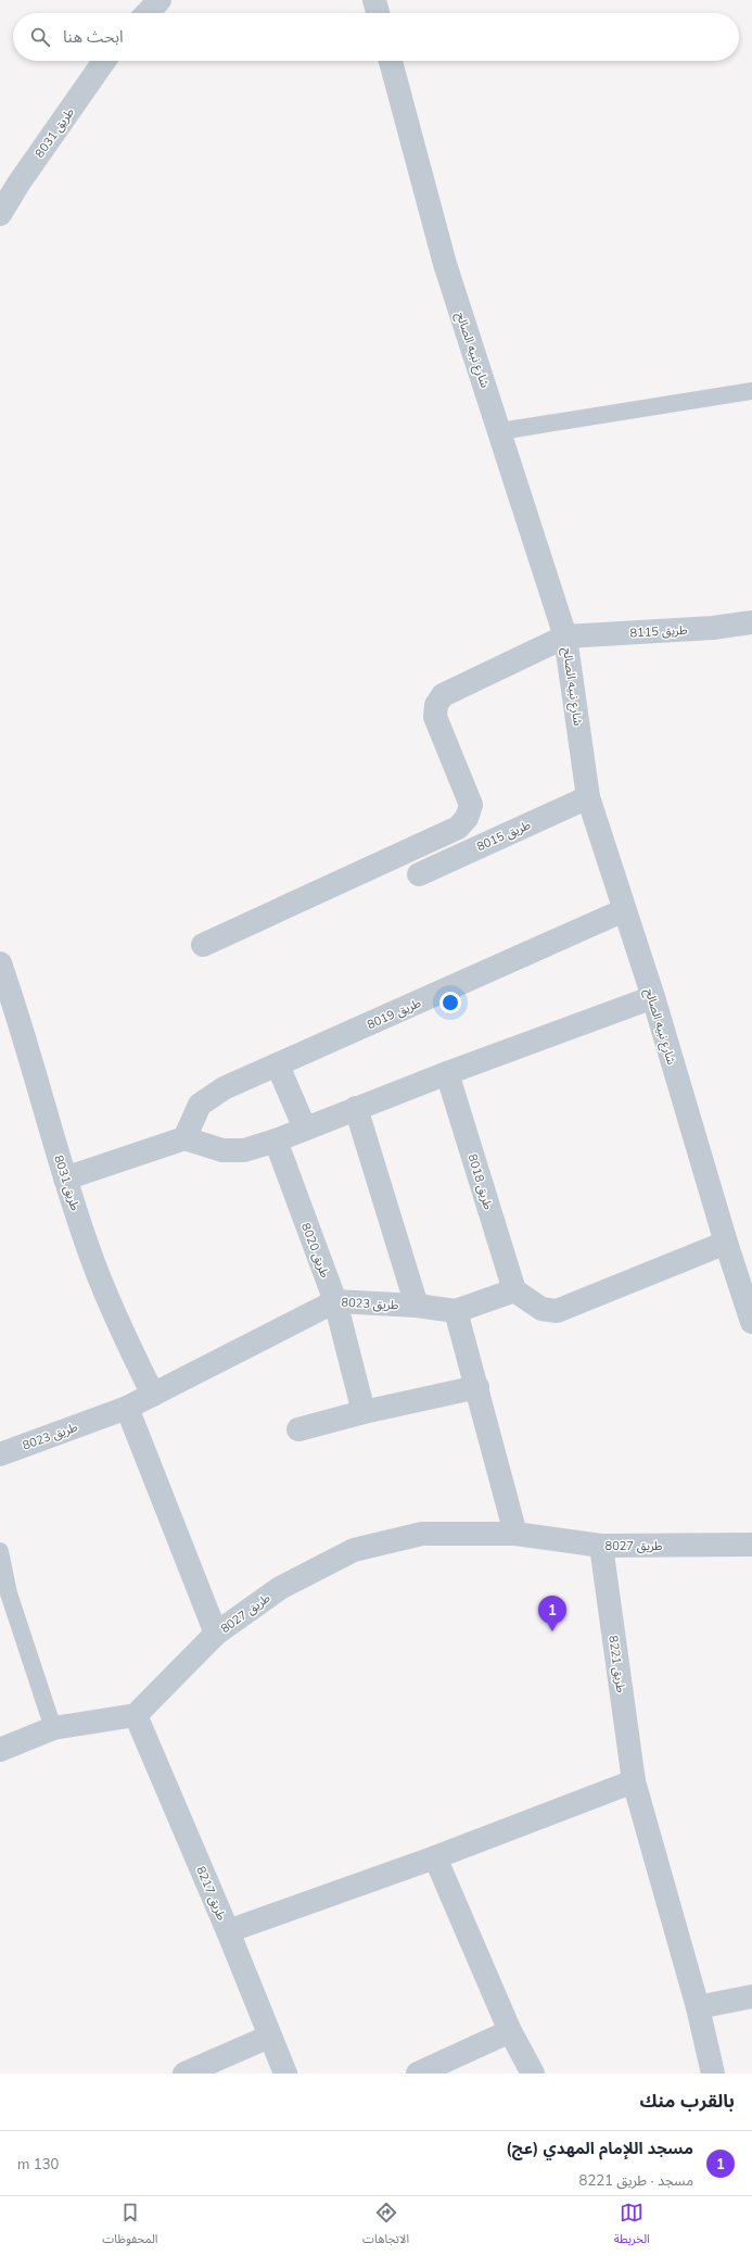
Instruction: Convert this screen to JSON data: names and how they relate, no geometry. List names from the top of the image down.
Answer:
{
  "streets": {
    "street": [
      "طريق 8031",
      "شارع نبيه الصالح",
      "طريق 8115",
      "طريق 8015",
      "طريق 8019",
      "طريق 8018",
      "طريق 8020",
      "طريق 8023",
      "طريق 8027",
      "طريق 8221",
      "طريق 8217"
    ]
  },
  "crossings": [
    ["طريق 8031", "طريق 8023"],
    ["شارع نبيه الصالح", "طريق 8115"],
    ["شارع نبيه الصالح", "طريق 8015"],
    ["شارع نبيه الصالح", "طريق 8019"],
    ["طريق 8018", "طريق 8023"],
    ["طريق 8020", "طريق 8023"],
    ["طريق 8027", "طريق 8221"],
    ["طريق 8027", "طريق 8217"]
  ],
  "page": {
    "search": "ابحث هنا",
    "pins": "1",
    "heading": "بالقرب منك",
    "list": [
      {
        "mark": "1",
        "name": "مسجد اللإمام المهدي (عج)",
        "note": "مسجد · طريق 8221",
        "value": "130 m"
      }
    ],
    "nav": ["الخريطة", "الاتجاهات", "المحفوظات"]
  }
}
